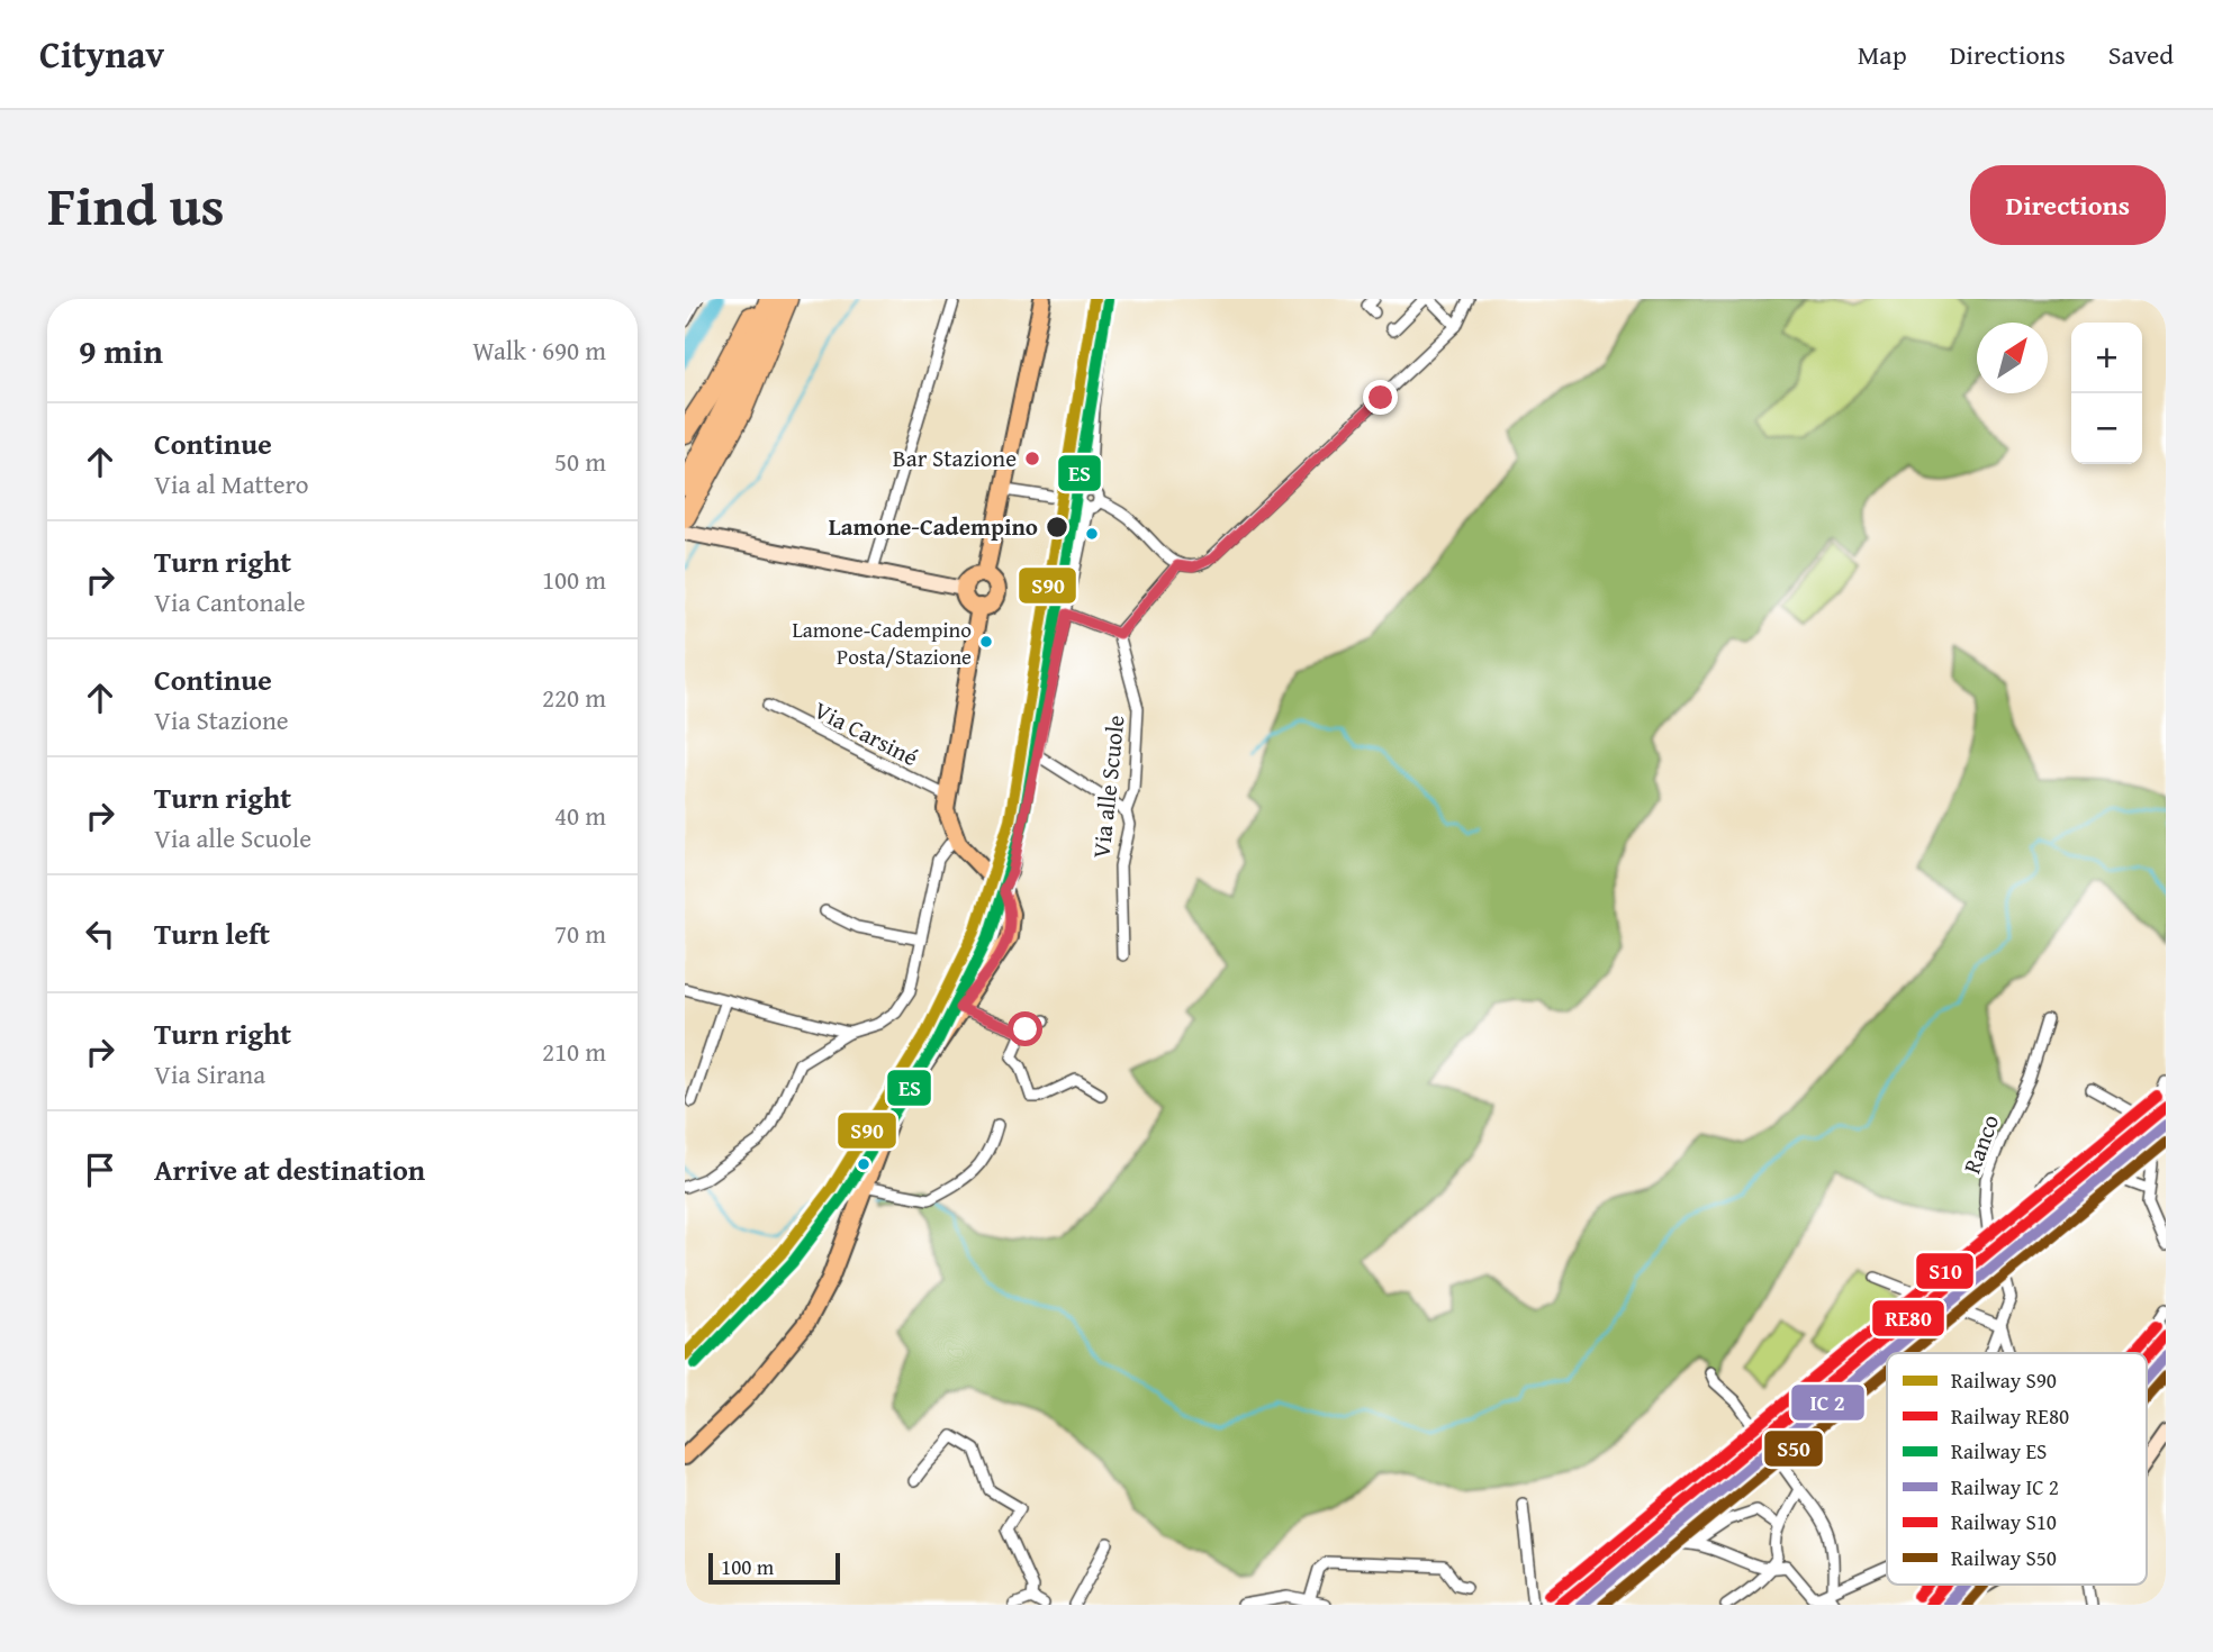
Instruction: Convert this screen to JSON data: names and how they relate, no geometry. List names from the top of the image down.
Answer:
{
  "streets": {
    "street": ["Via Carsiné", "Via alle Scuole", "Ranco"]
  },
  "places": ["Bar Stazione", "Lamone-Cadempino", "Lamone-Cadempino Posta/Stazione"],
  "lines": [
    "rail line S90",
    "rail line ES",
    "rail line S10",
    "rail line RE80",
    "rail line S50"
  ],
  "legend": [
    "Railway S90",
    "Railway RE80",
    "Railway ES",
    "Railway IC 2",
    "Railway S10",
    "Railway S50"
  ],
  "scale_bar": "100 m",
  "north": "top right",
  "page": {
    "header": "Citynav",
    "nav": ["Map", "Directions", "Saved"],
    "title": "Find us",
    "buttons": "Directions",
    "heading": ["9 min", "Walk · 690 m"],
    "map_buttons": ["+", "−"],
    "list": [
      ["Continue", "Via al Mattero", "50 m"],
      ["Turn right", "Via Cantonale", "100 m"],
      ["Continue", "Via Stazione", "220 m"],
      ["Turn right", "Via alle Scuole", "40 m"],
      ["Turn left", "70 m"],
      ["Turn right", "Via Sirana", "210 m"],
      "Arrive at destination"
    ],
    "scale": "100 m"
  }
}
